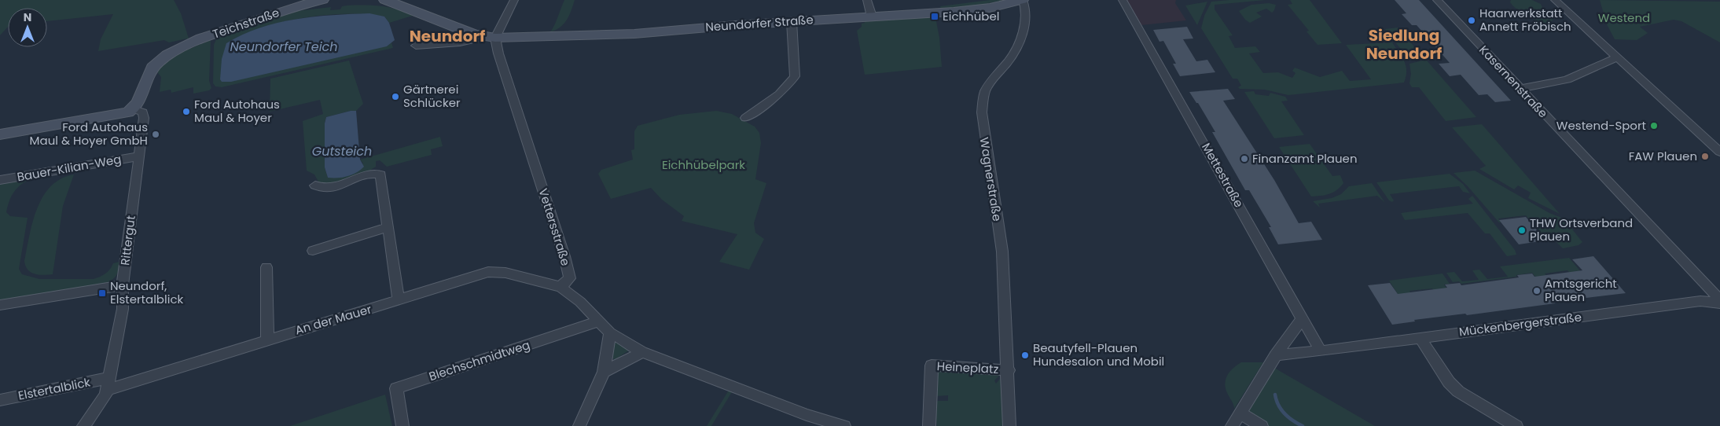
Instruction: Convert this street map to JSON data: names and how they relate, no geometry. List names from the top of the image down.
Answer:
{
  "streets": {
    "street": [
      "Teichstraße",
      "Neundorfer Straße",
      "Kasernenstraße",
      "Bauer-Kilian-Weg",
      "Mettestraße",
      "Wagnerstraße",
      "Vettersstraße",
      "Rittergut",
      "An der Mauer",
      "Mückenbergerstraße",
      "Blechschmidtweg",
      "Heineplatz",
      "Elstertalblick"
    ]
  },
  "crossings": [
    ["Teichstraße", "Rittergut"],
    ["Neundorfer Straße", "Wagnerstraße"],
    ["Neundorfer Straße", "Vettersstraße"],
    ["Kasernenstraße", "Mückenbergerstraße"],
    ["Bauer-Kilian-Weg", "Rittergut"],
    ["Mettestraße", "Mückenbergerstraße"],
    ["Wagnerstraße", "Heineplatz"],
    ["Vettersstraße", "An der Mauer"],
    ["Rittergut", "An der Mauer"],
    ["Rittergut", "Elstertalblick"],
    ["An der Mauer", "Elstertalblick"]
  ],
  "districts": ["Siedlung Neundorf", "Neundorf"],
  "water": ["Neundorfer Teich", "Gutsteich"],
  "parks": ["Westend", "Eichhübelpark"],
  "places": {
    "transit": ["Eichhübel", "Neundorf, Elstertalblick"],
    "other": [
      "Haarwerkstatt Annett Fröbisch",
      "Gärtnerei Schlücker",
      "Ford Autohaus Maul & Hoyer",
      "Westend-Sport",
      "Ford Autohaus Maul & Hoyer GmbH",
      "FAW Plauen",
      "Finanzamt Plauen",
      "THW Ortsverband Plauen",
      "Amtsgericht Plauen",
      "Beautyfell-Plauen Hundesalon und Mobil"
    ]
  },
  "north": "top"
}
